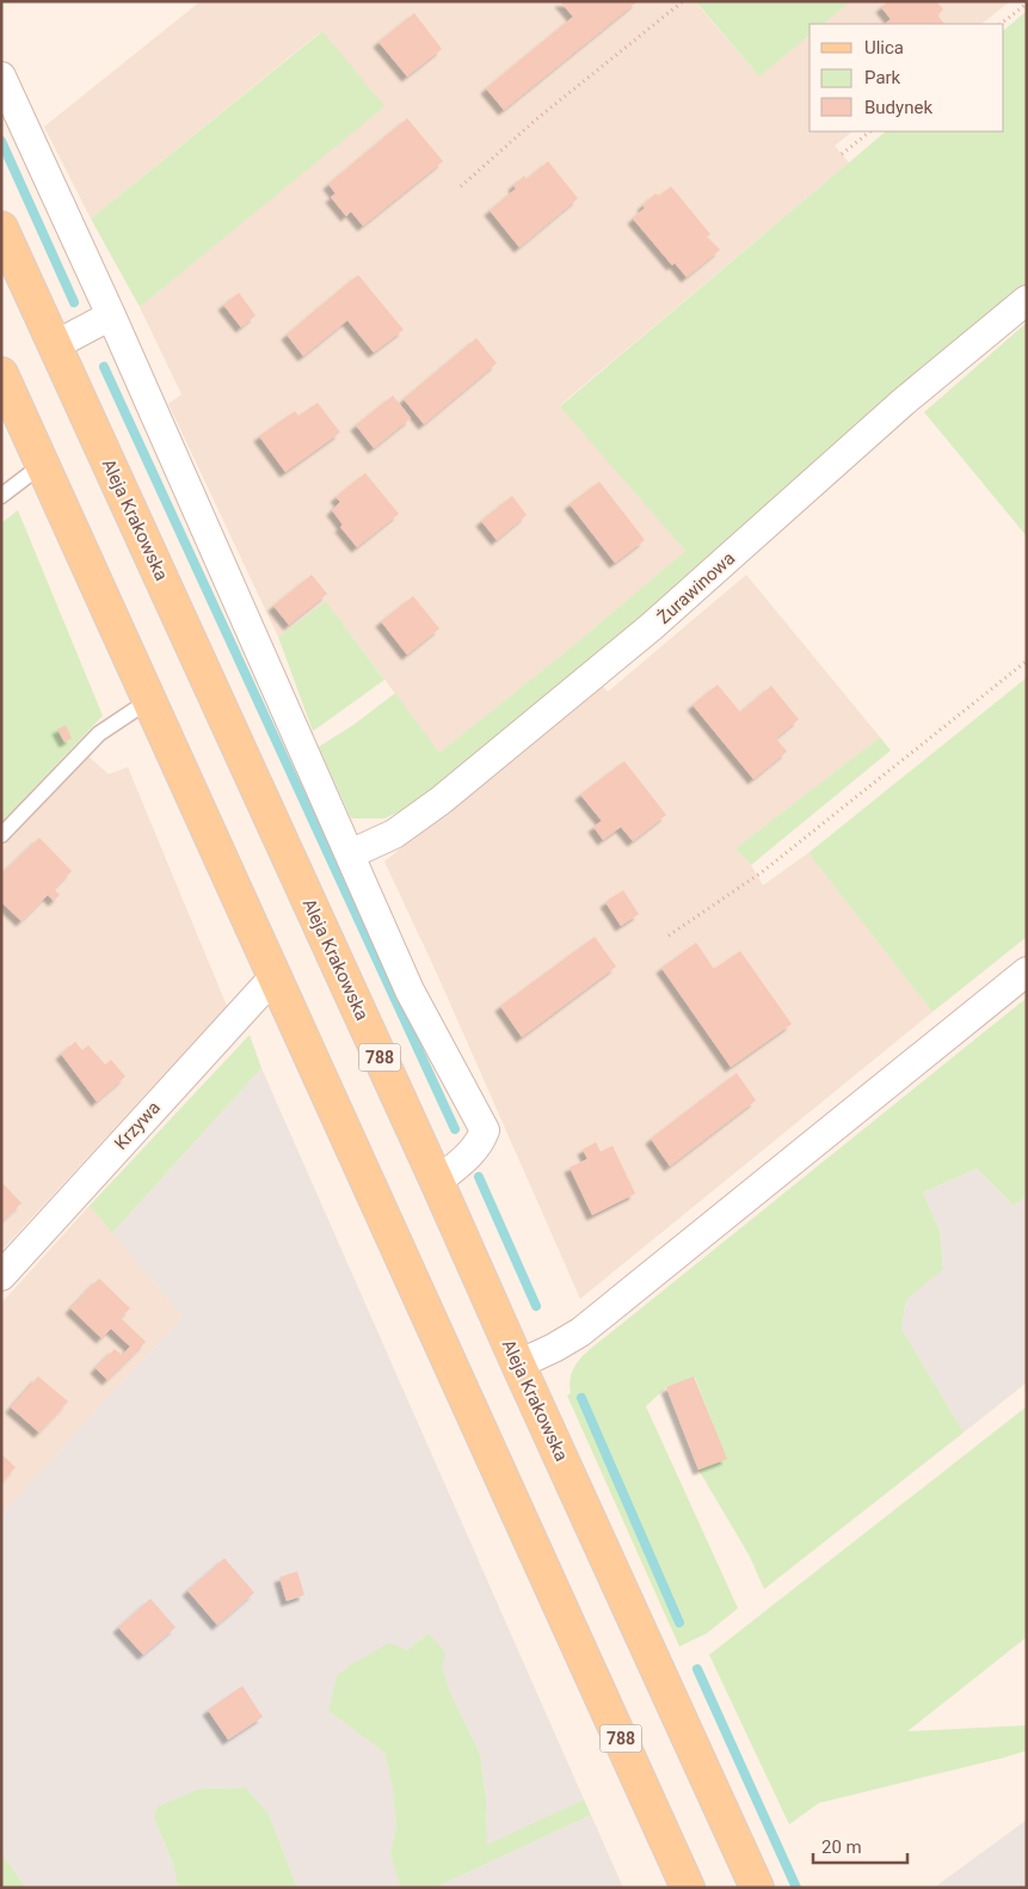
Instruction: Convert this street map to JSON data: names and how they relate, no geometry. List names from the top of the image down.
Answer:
{
  "streets": {
    "main road": ["Aleja Krakowska", "788"],
    "street": ["Żurawinowa", "Krzywa"]
  },
  "crossings": [
    ["788", "Krzywa"]
  ],
  "legend": ["Ulica", "Park", "Budynek"],
  "scale_bar": "20 m"
}
